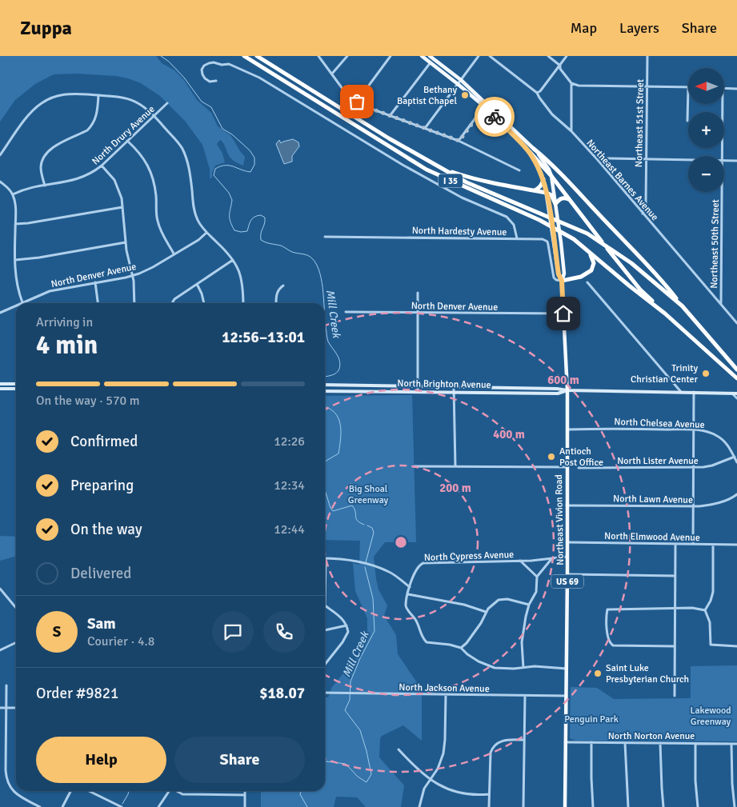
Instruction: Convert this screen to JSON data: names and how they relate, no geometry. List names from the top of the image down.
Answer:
{
  "streets": {
    "highway": ["I 35"],
    "main road": ["North Brighton Avenue", "Northeast Vivion Road", "US 69"],
    "street": [
      "Northeast 51st Street",
      "North Drury Avenue",
      "Northeast Barnes Avenue",
      "North Hardesty Avenue",
      "Northeast 50th Street",
      "North Denver Avenue",
      "North Chelsea Avenue",
      "North Lister Avenue",
      "North Lawn Avenue",
      "North Elmwood Avenue",
      "North Cypress Avenue",
      "North Jackson Avenue",
      "North Norton Avenue"
    ]
  },
  "crossings": [
    ["Northeast 51st Street", "Northeast Barnes Avenue"],
    ["Northeast Barnes Avenue", "Northeast 50th Street"],
    ["North Hardesty Avenue", "Northeast Vivion Road"],
    ["North Denver Avenue", "Northeast Vivion Road"],
    ["North Brighton Avenue", "Northeast Vivion Road"],
    ["North Chelsea Avenue", "North Lister Avenue"],
    ["North Chelsea Avenue", "Northeast Vivion Road"],
    ["North Lawn Avenue", "Northeast Vivion Road"],
    ["Northeast Vivion Road", "North Elmwood Avenue"],
    ["Northeast Vivion Road", "North Cypress Avenue"],
    ["Northeast Vivion Road", "North Jackson Avenue"],
    ["Northeast Vivion Road", "North Norton Avenue"]
  ],
  "water": ["Mill Creek"],
  "parks": ["Big Shoal Greenway", "Lakewood Greenway", "Penguin Park"],
  "places": [
    "Bethany Baptist Chapel",
    "Trinity Christian Center",
    "Antioch Post Office",
    "Saint Luke Presbyterian Church"
  ],
  "north": "left",
  "page": {
    "header": "Zuppa",
    "nav": ["Map", "Layers", "Share"],
    "map_buttons": ["+", "−"],
    "heading": ["4 min", "Arriving in", "12:56–13:01"],
    "panel": [
      "Sam",
      "Courier · 4.8",
      "Order #9821",
      "$18.07"
    ],
    "bar": "On the way · 570 m",
    "list": [
      ["Confirmed", "12:26"],
      ["Preparing", "12:34"],
      ["On the way", "12:44"],
      "Delivered"
    ],
    "round": "S",
    "buttons": ["Help", "Share"]
  },
  "rings": ["600 m", "400 m", "200 m"]
}
